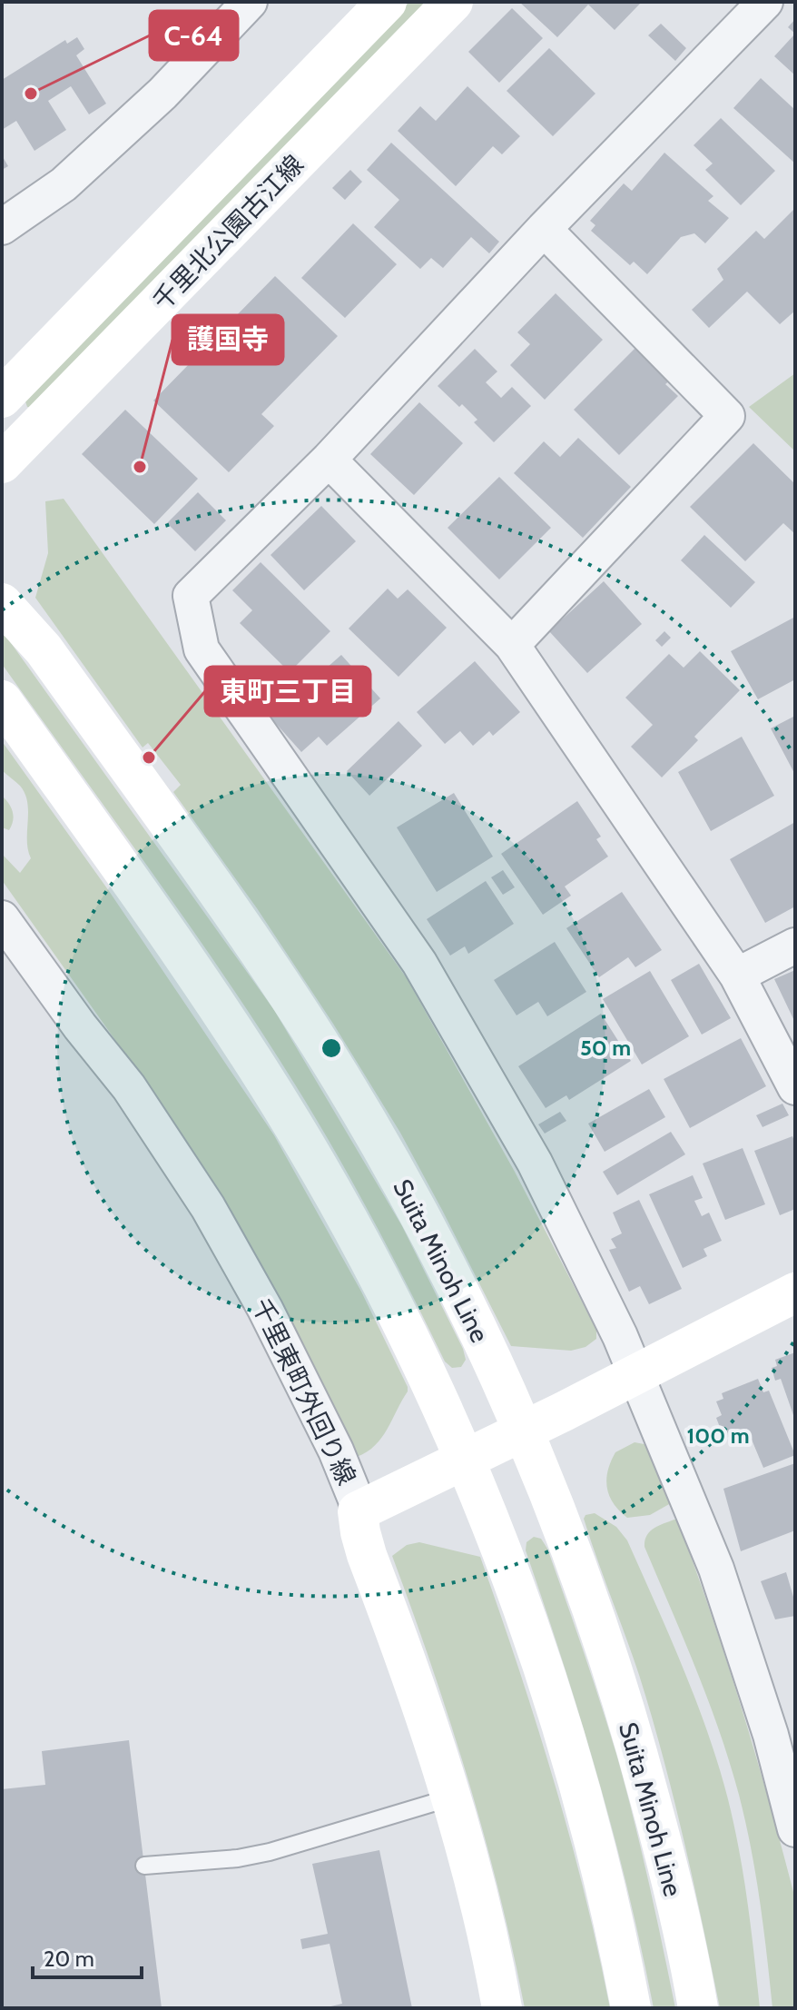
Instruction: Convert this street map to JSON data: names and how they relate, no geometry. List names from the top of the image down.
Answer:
{
  "streets": {
    "main road": ["千里北公園古江線", "Suita Minoh Line", "千里東町外回り線"]
  },
  "places": ["C-64", "護国寺", "東町三丁目"],
  "scale_bar": "20 m",
  "rings": ["50 m", "100 m"]
}
